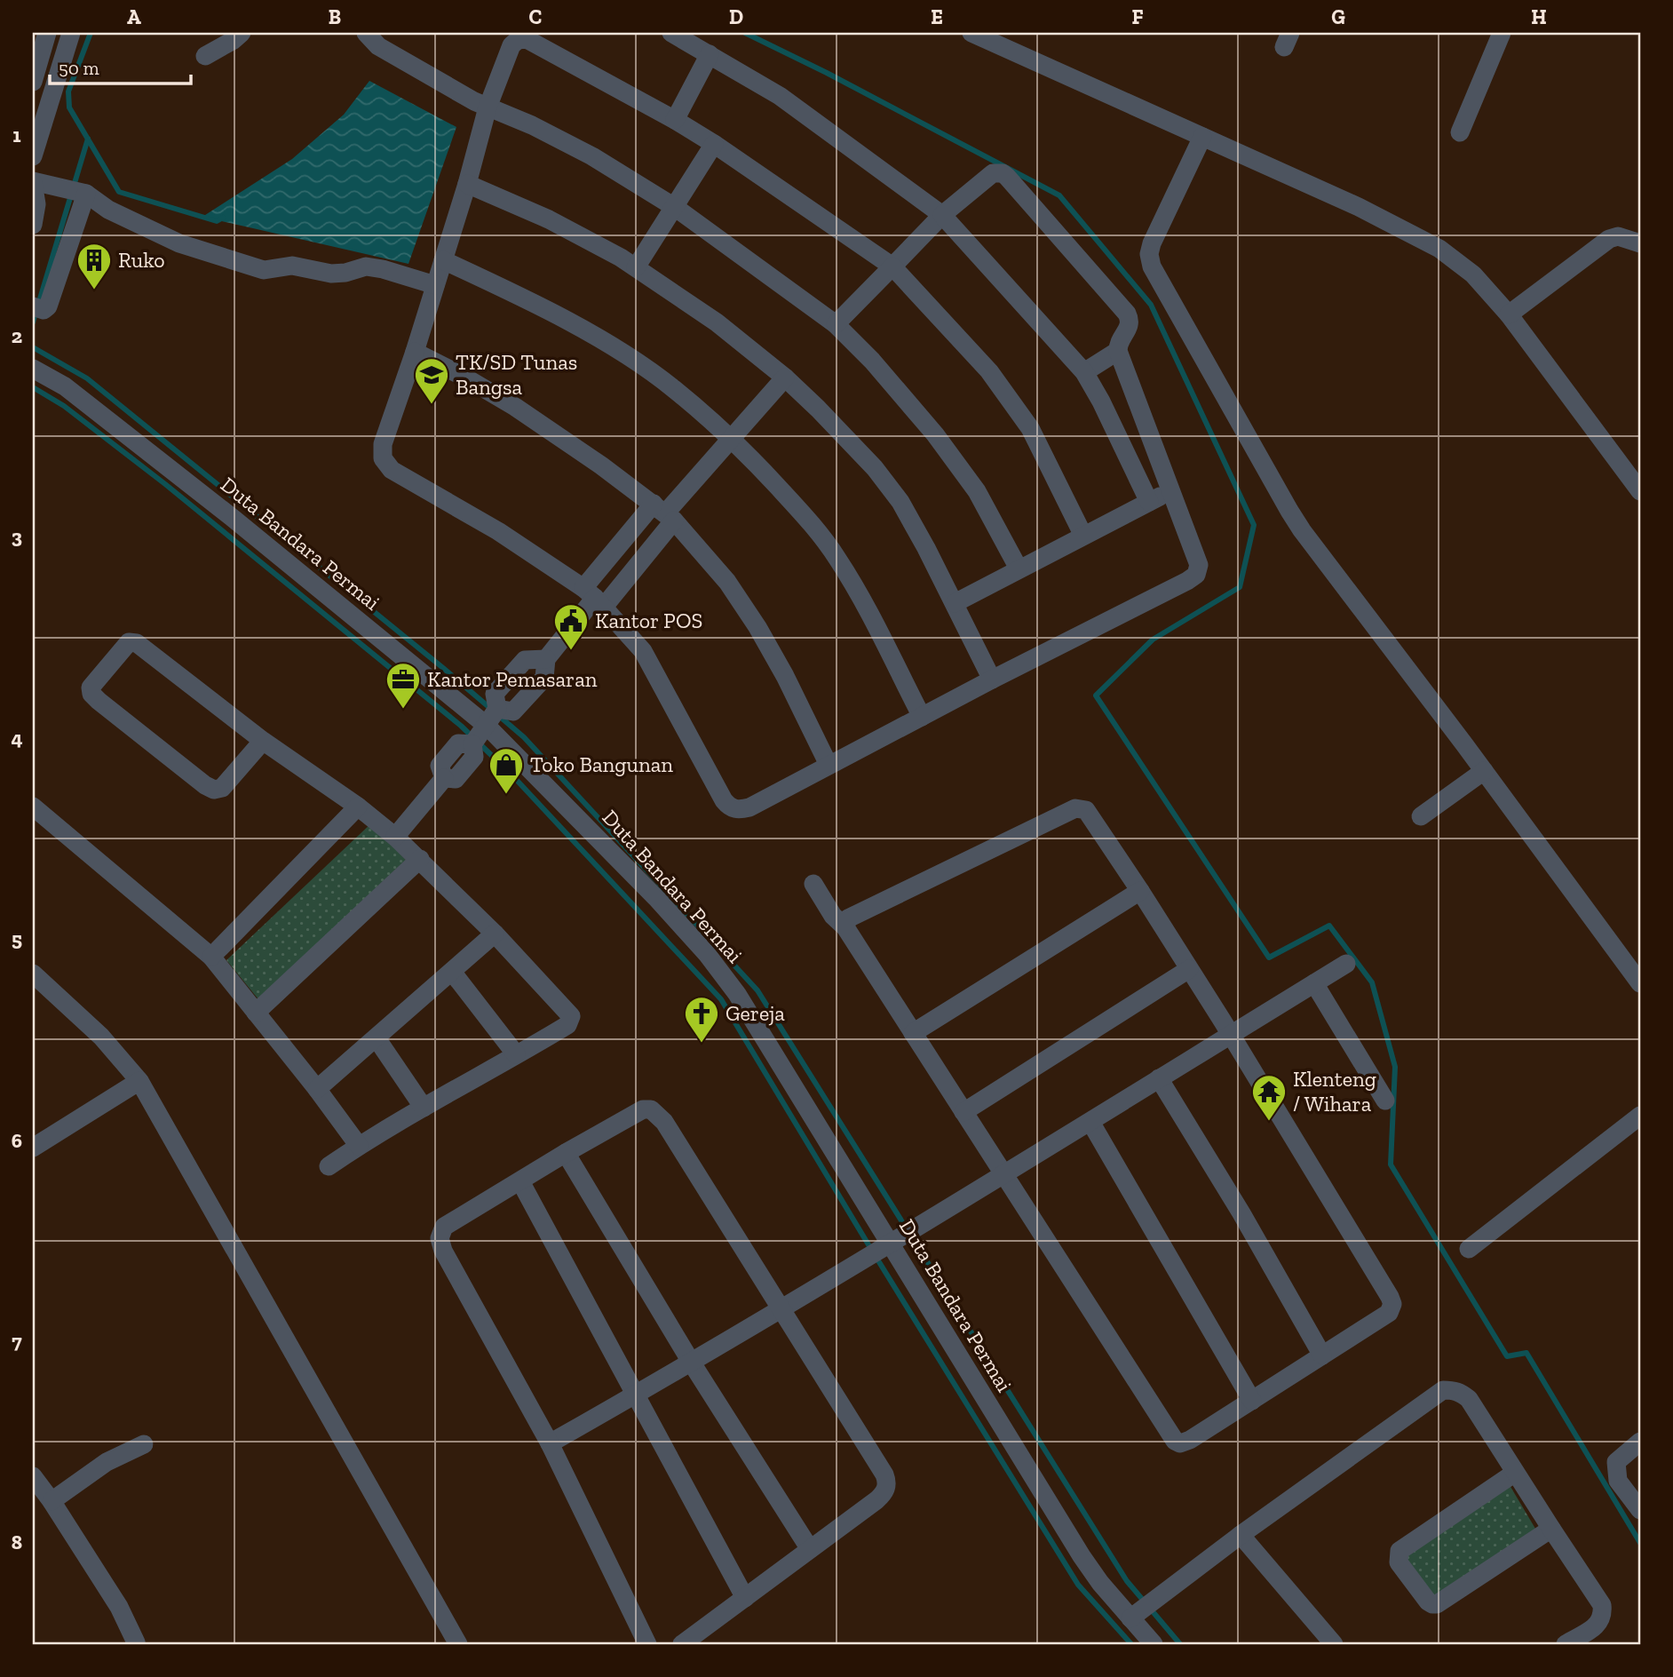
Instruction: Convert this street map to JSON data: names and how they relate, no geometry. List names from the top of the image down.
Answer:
{
  "streets": {
    "street": ["Duta Bandara Permai"]
  },
  "places": {
    "building": ["Ruko"],
    "school or university": ["TK/SD Tunas Bangsa"],
    "public building": ["Kantor POS"],
    "office": ["Kantor Pemasaran"],
    "shop": ["Toko Bangunan"],
    "church": ["Gereja"],
    "temple": ["Klenteng / Wihara"]
  },
  "scale_bar": "50 m",
  "grid": {
    "columns": [
      "A",
      "B",
      "C",
      "D",
      "E",
      "F",
      "G",
      "H"
    ],
    "rows": [
      "1",
      "2",
      "3",
      "4",
      "5",
      "6",
      "7",
      "8"
    ]
  }
}
